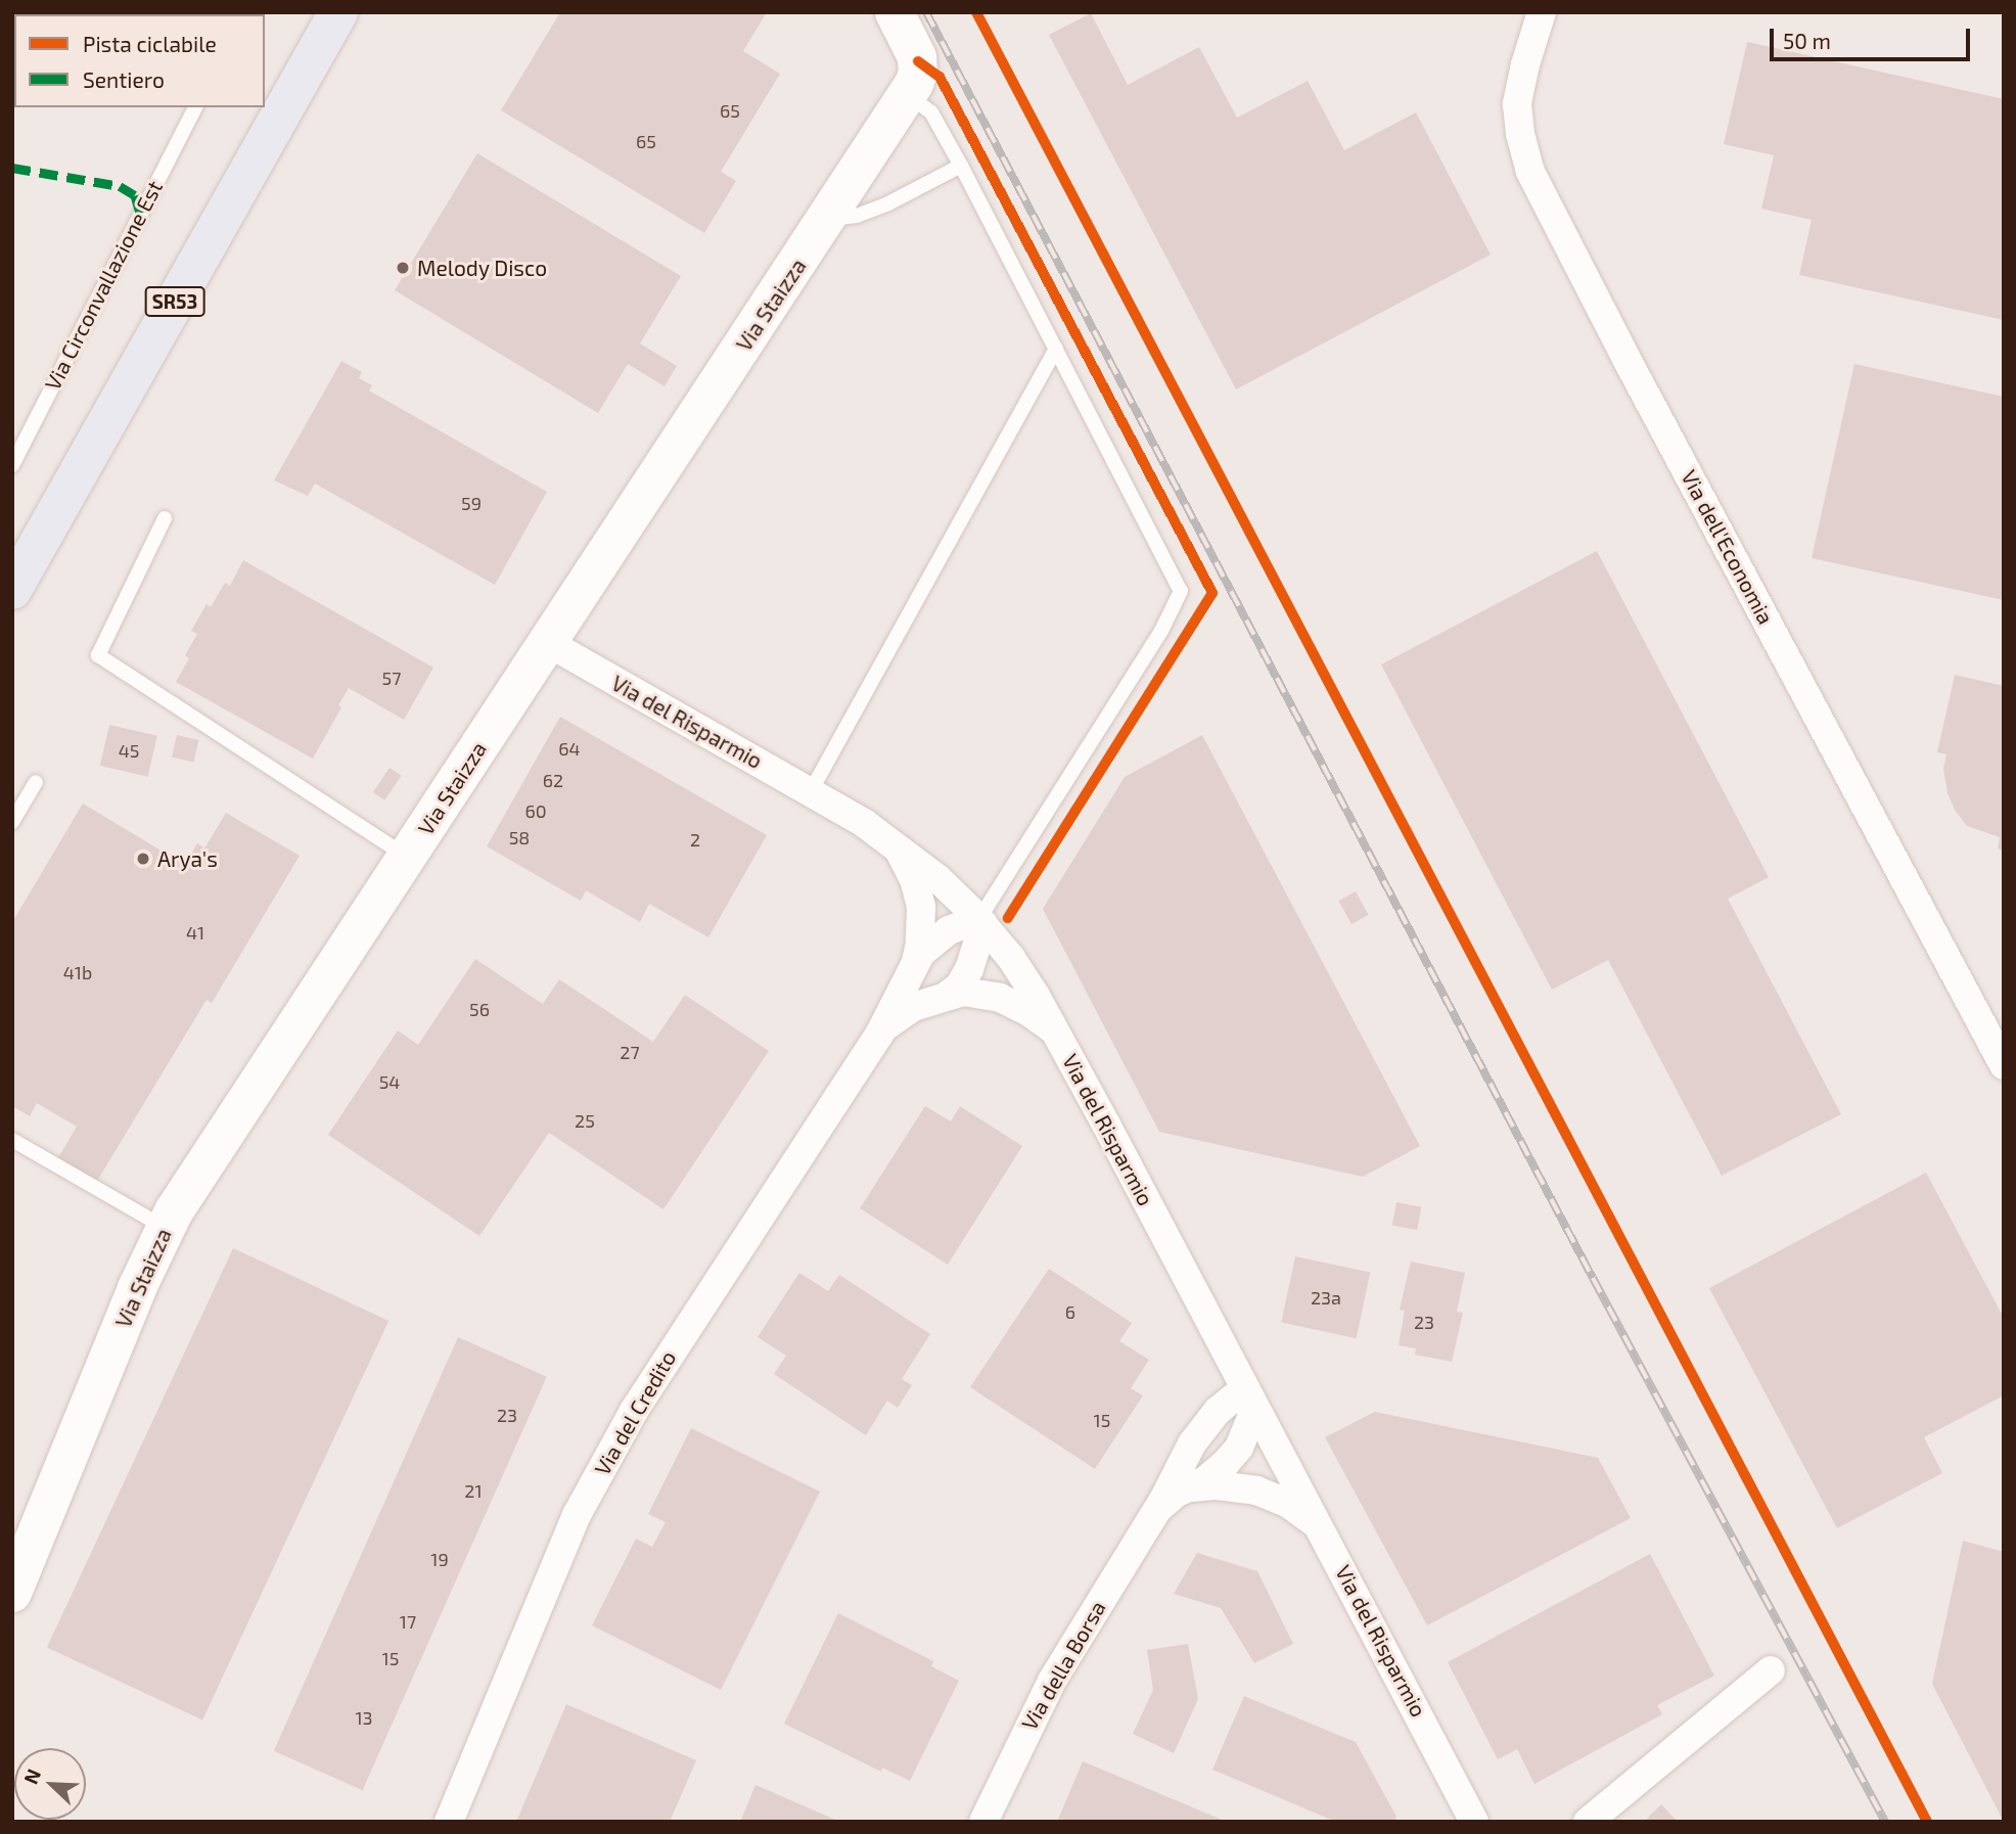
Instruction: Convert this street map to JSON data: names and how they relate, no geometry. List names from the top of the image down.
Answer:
{
  "streets": {
    "main road": ["SR53"],
    "street": [
      "Via Staizza",
      "Via dell'Economia",
      "Via del Risparmio",
      "Via del Credito",
      "Via della Borsa"
    ],
    "lane": ["Via Circonvallazione Est"]
  },
  "crossings": [
    ["Via Staizza", "Via del Risparmio"],
    ["Via del Risparmio", "Via del Credito"],
    ["Via del Risparmio", "Via della Borsa"]
  ],
  "places": ["Melody Disco", "Arya's"],
  "house_numbers": [
    "65",
    "65",
    "59",
    "57",
    "64",
    "45",
    "62",
    "60",
    "58",
    "2",
    "41",
    "41b",
    "56",
    "27",
    "54",
    "25",
    "23a",
    "6",
    "23",
    "23",
    "15",
    "21",
    "19",
    "17",
    "15",
    "13"
  ],
  "legend": ["Pista ciclabile", "Sentiero"],
  "scale_bar": "50 m",
  "north": "top left"
}
